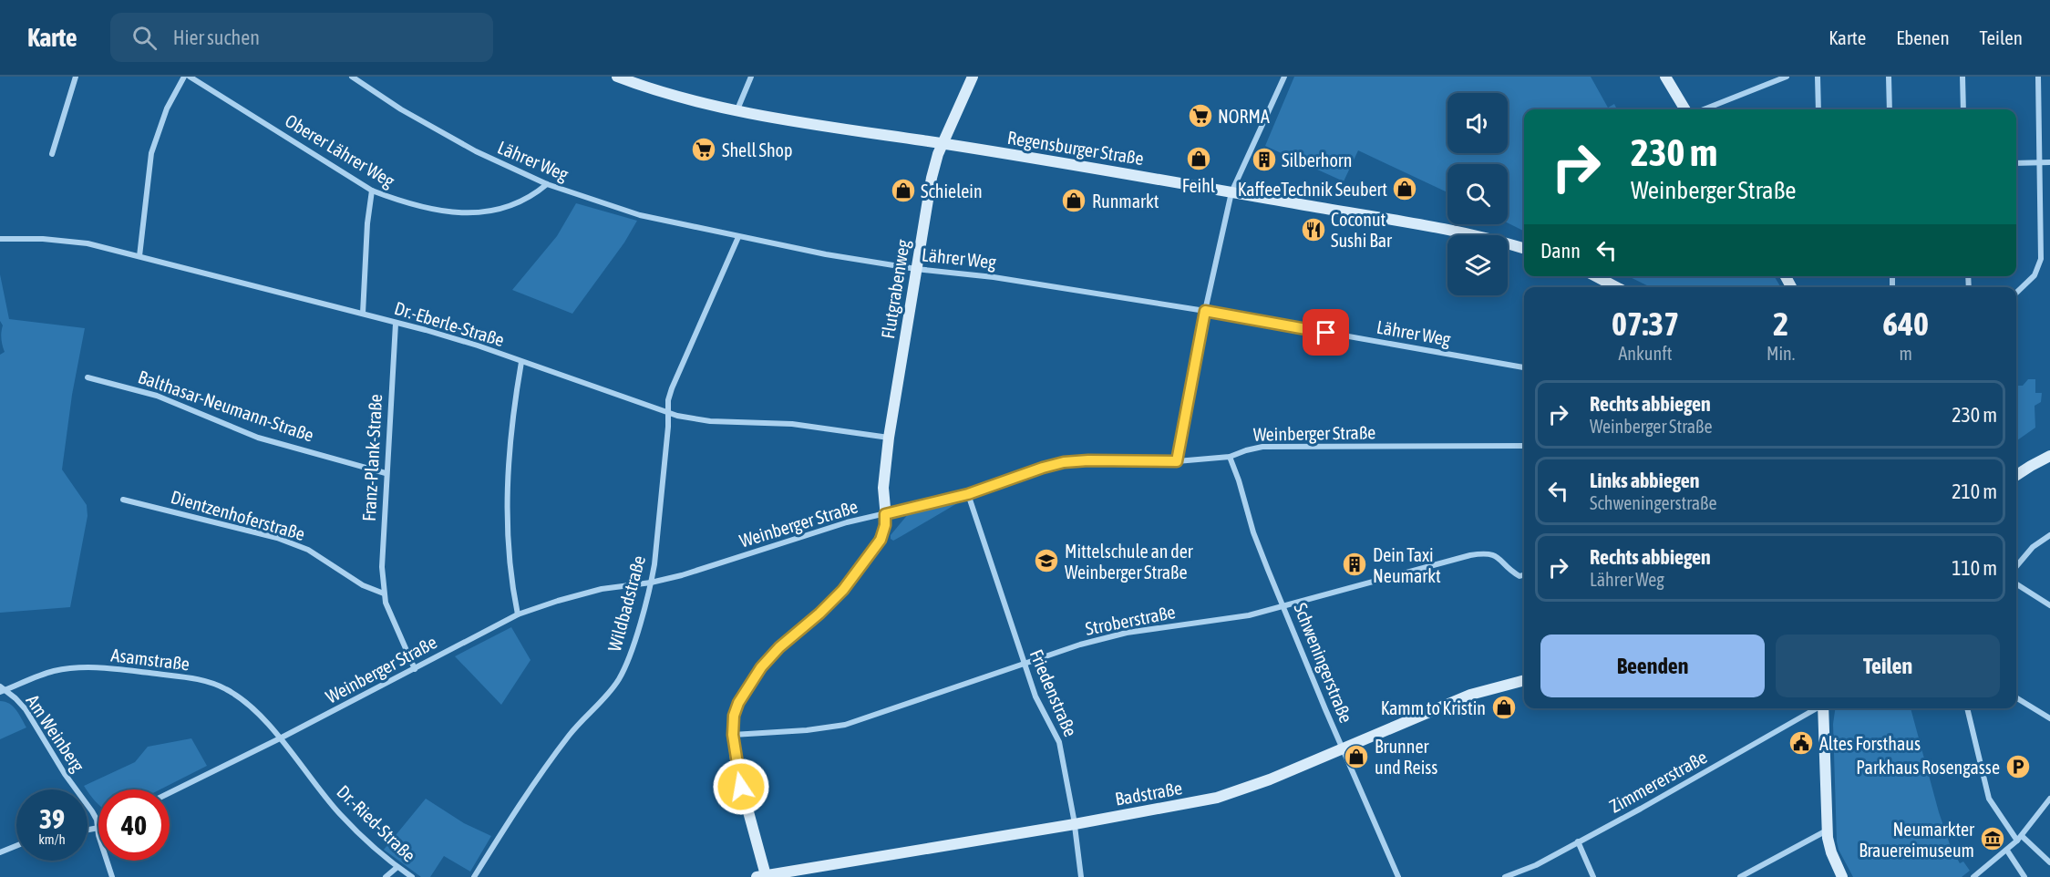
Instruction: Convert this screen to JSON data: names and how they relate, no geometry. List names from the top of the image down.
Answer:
{
  "streets": {
    "main road": ["Regensburger Straße", "Flutgrabenweg", "Badstraße"],
    "street": [
      "Oberer Lährer Weg",
      "Lährer Weg",
      "Dr.-Eberle-Straße",
      "Balthasar-Neumann-Straße",
      "Weinberger Straße",
      "Franz-Plank-Straße",
      "Dientzenhoferstraße",
      "Wildbadstraße",
      "Stroberstraße",
      "Asamstraße",
      "Schweningerstraße",
      "Friedenstraße",
      "Am Weinberg",
      "Zimmererstraße",
      "Dr.-Ried-Straße"
    ]
  },
  "crossings": [
    ["Regensburger Straße", "Flutgrabenweg"],
    ["Oberer Lährer Weg", "Lährer Weg"],
    ["Lährer Weg", "Flutgrabenweg"],
    ["Lährer Weg", "Wildbadstraße"],
    ["Flutgrabenweg", "Dr.-Eberle-Straße"],
    ["Flutgrabenweg", "Weinberger Straße"],
    ["Flutgrabenweg", "Stroberstraße"],
    ["Flutgrabenweg", "Badstraße"],
    ["Dr.-Eberle-Straße", "Franz-Plank-Straße"],
    ["Dr.-Eberle-Straße", "Wildbadstraße"],
    ["Balthasar-Neumann-Straße", "Franz-Plank-Straße"],
    ["Weinberger Straße", "Wildbadstraße"],
    ["Weinberger Straße", "Asamstraße"],
    ["Weinberger Straße", "Schweningerstraße"],
    ["Weinberger Straße", "Friedenstraße"],
    ["Weinberger Straße", "Dr.-Ried-Straße"],
    ["Franz-Plank-Straße", "Dientzenhoferstraße"],
    ["Stroberstraße", "Schweningerstraße"],
    ["Stroberstraße", "Friedenstraße"],
    ["Asamstraße", "Am Weinberg"],
    ["Asamstraße", "Dr.-Ried-Straße"],
    ["Schweningerstraße", "Badstraße"],
    ["Friedenstraße", "Badstraße"]
  ],
  "places": {
    "supermarket": ["NORMA", "Shell Shop"],
    "shop": [
      "Feihl",
      "KaffeeTechnik Seubert",
      "Schielein",
      "Runmarkt",
      "Kamm to Kristin",
      "Brunner und Reiss"
    ],
    "building": ["Silberhorn", "Dein Taxi Neumarkt"],
    "restaurant": ["Coconut Sushi Bar"],
    "school or university": ["Mittelschule an der Weinberger Straße"],
    "public building": ["Altes Forsthaus"],
    "parking": ["Parkhaus Rosengasse"],
    "museum": ["Neumarkter Brauereimuseum"]
  },
  "page": {
    "header": "Karte",
    "search": "Hier suchen",
    "nav": ["Karte", "Ebenen", "Teilen"],
    "turn": ["230 m", "Weinberger Straße"],
    "then": "Dann",
    "eta": [
      "07:37",
      "Ankunft",
      "2",
      "Min.",
      "640",
      "m"
    ],
    "list": [
      {
        "name": "Rechts abbiegen",
        "note": "Weinberger Straße",
        "value": "230 m"
      },
      {
        "name": "Links abbiegen",
        "note": "Schweningerstraße",
        "value": "210 m"
      },
      {
        "name": "Rechts abbiegen",
        "note": "Lährer Weg",
        "value": "110 m"
      }
    ],
    "buttons": ["Beenden", "Teilen"],
    "speed": "39 km/h",
    "limit": "40"
  }
}
